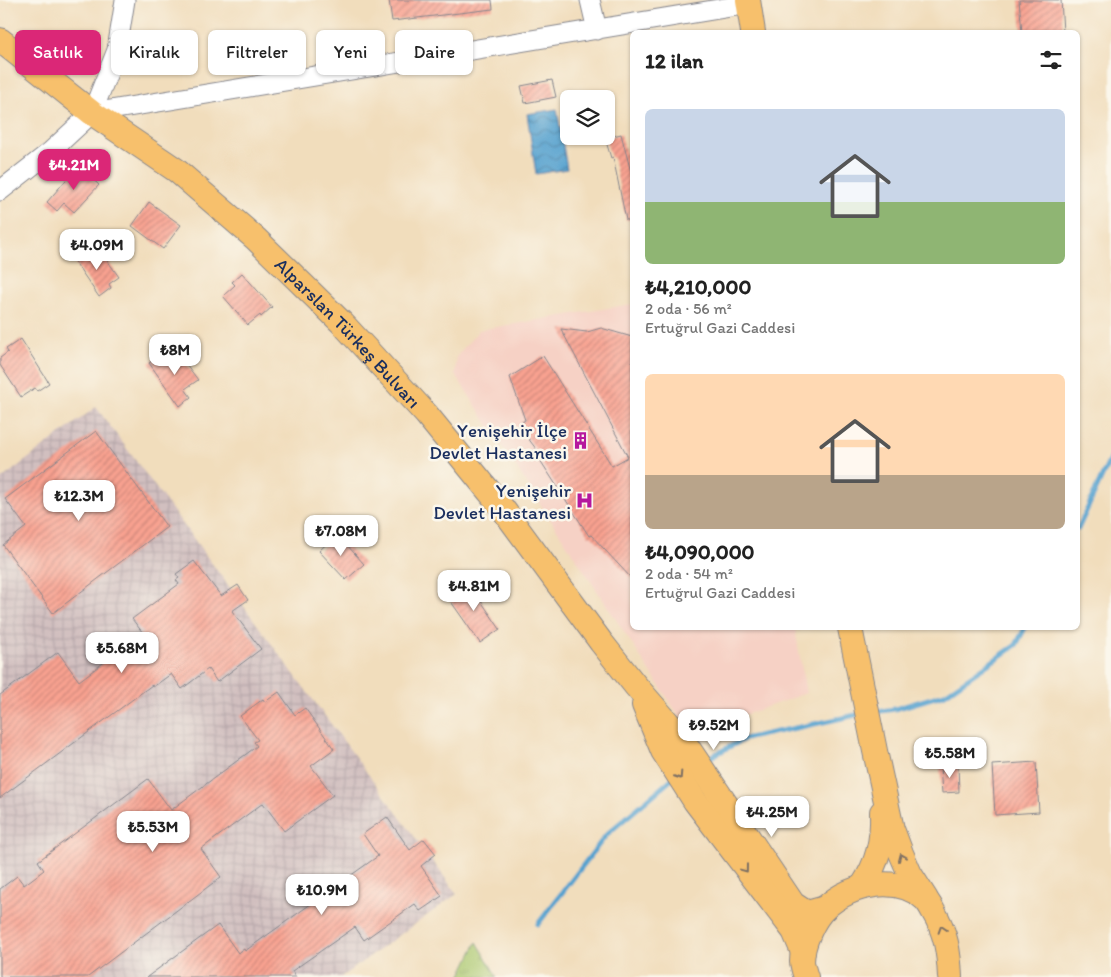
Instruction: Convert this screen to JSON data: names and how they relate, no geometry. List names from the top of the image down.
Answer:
{
  "streets": {
    "main road": ["Alparslan Türkeş Bulvarı"]
  },
  "places": {
    "building": ["Yenişehir İlçe Devlet Hastanesi"],
    "hospital": ["Yenişehir Devlet Hastanesi"]
  },
  "page": {
    "chip": [
      "Satılık",
      "Kiralık",
      "Filtreler",
      "Yeni",
      "Daire"
    ],
    "heading": "12 ilan",
    "list": [
      {
        "name": "₺4,210,000",
        "note": "2 oda · 56 m² · Ertuğrul Gazi Caddesi"
      },
      {
        "name": "₺4,090,000",
        "note": "2 oda · 54 m² · Ertuğrul Gazi Caddesi"
      }
    ],
    "price": [
      "₺4.21M",
      "₺4.09M",
      "₺8M",
      "₺12.3M",
      "₺7.08M",
      "₺4.81M",
      "₺5.68M",
      "₺9.52M",
      "₺5.58M",
      "₺4.25M",
      "₺5.53M",
      "₺10.9M"
    ]
  }
}
